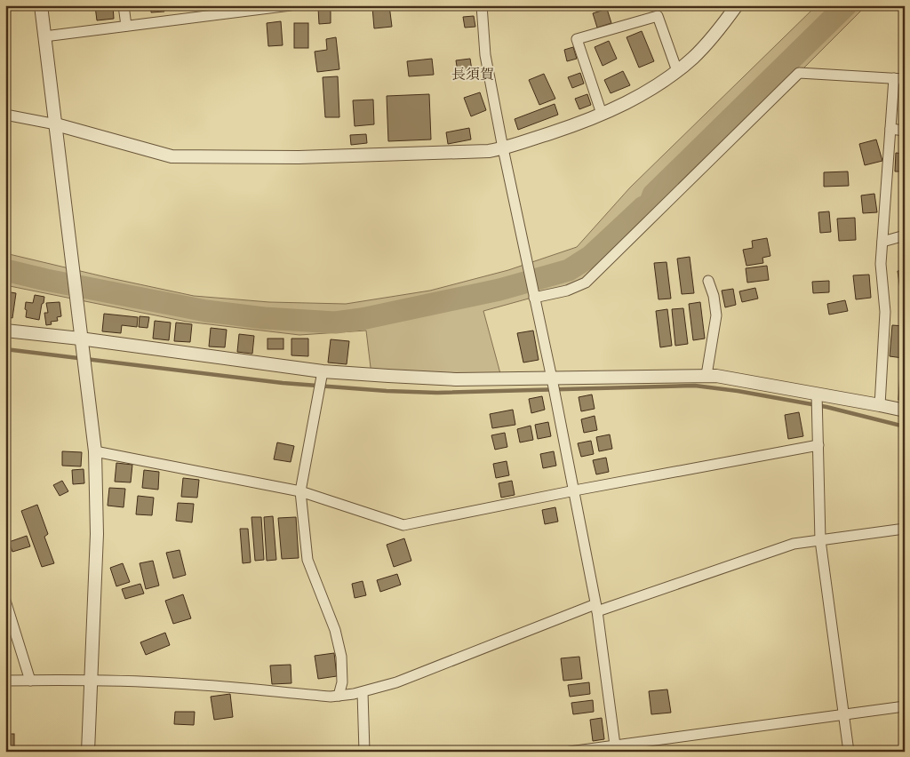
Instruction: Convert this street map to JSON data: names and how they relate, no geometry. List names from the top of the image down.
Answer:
{
  "districts": ["長須賀"]
}
